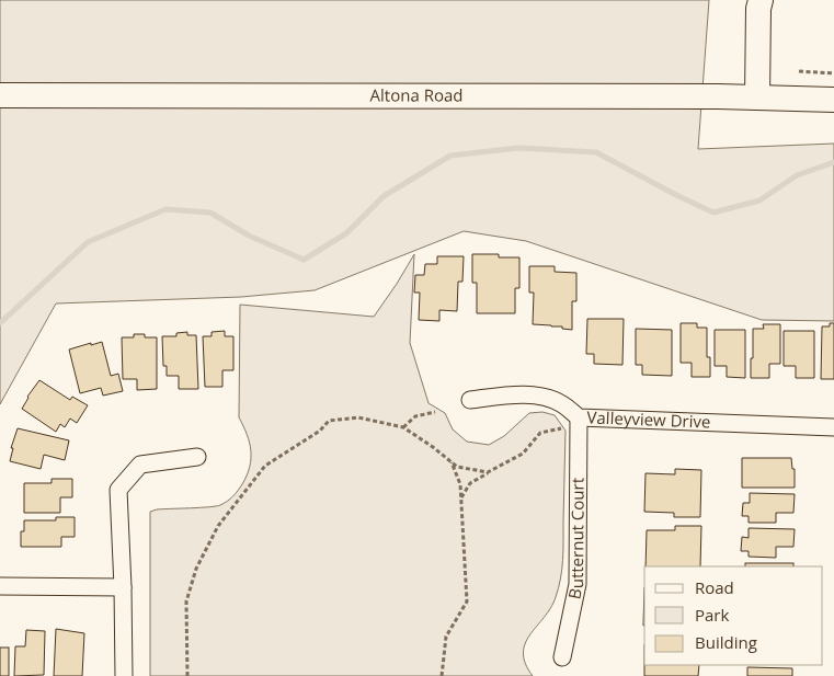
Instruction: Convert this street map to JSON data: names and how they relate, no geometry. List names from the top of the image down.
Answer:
{
  "streets": {
    "main road": ["Altona Road"],
    "street": ["Valleyview Drive", "Butternut Court"]
  },
  "crossings": [
    ["Valleyview Drive", "Butternut Court"]
  ],
  "legend": ["Road", "Park", "Building"]
}
